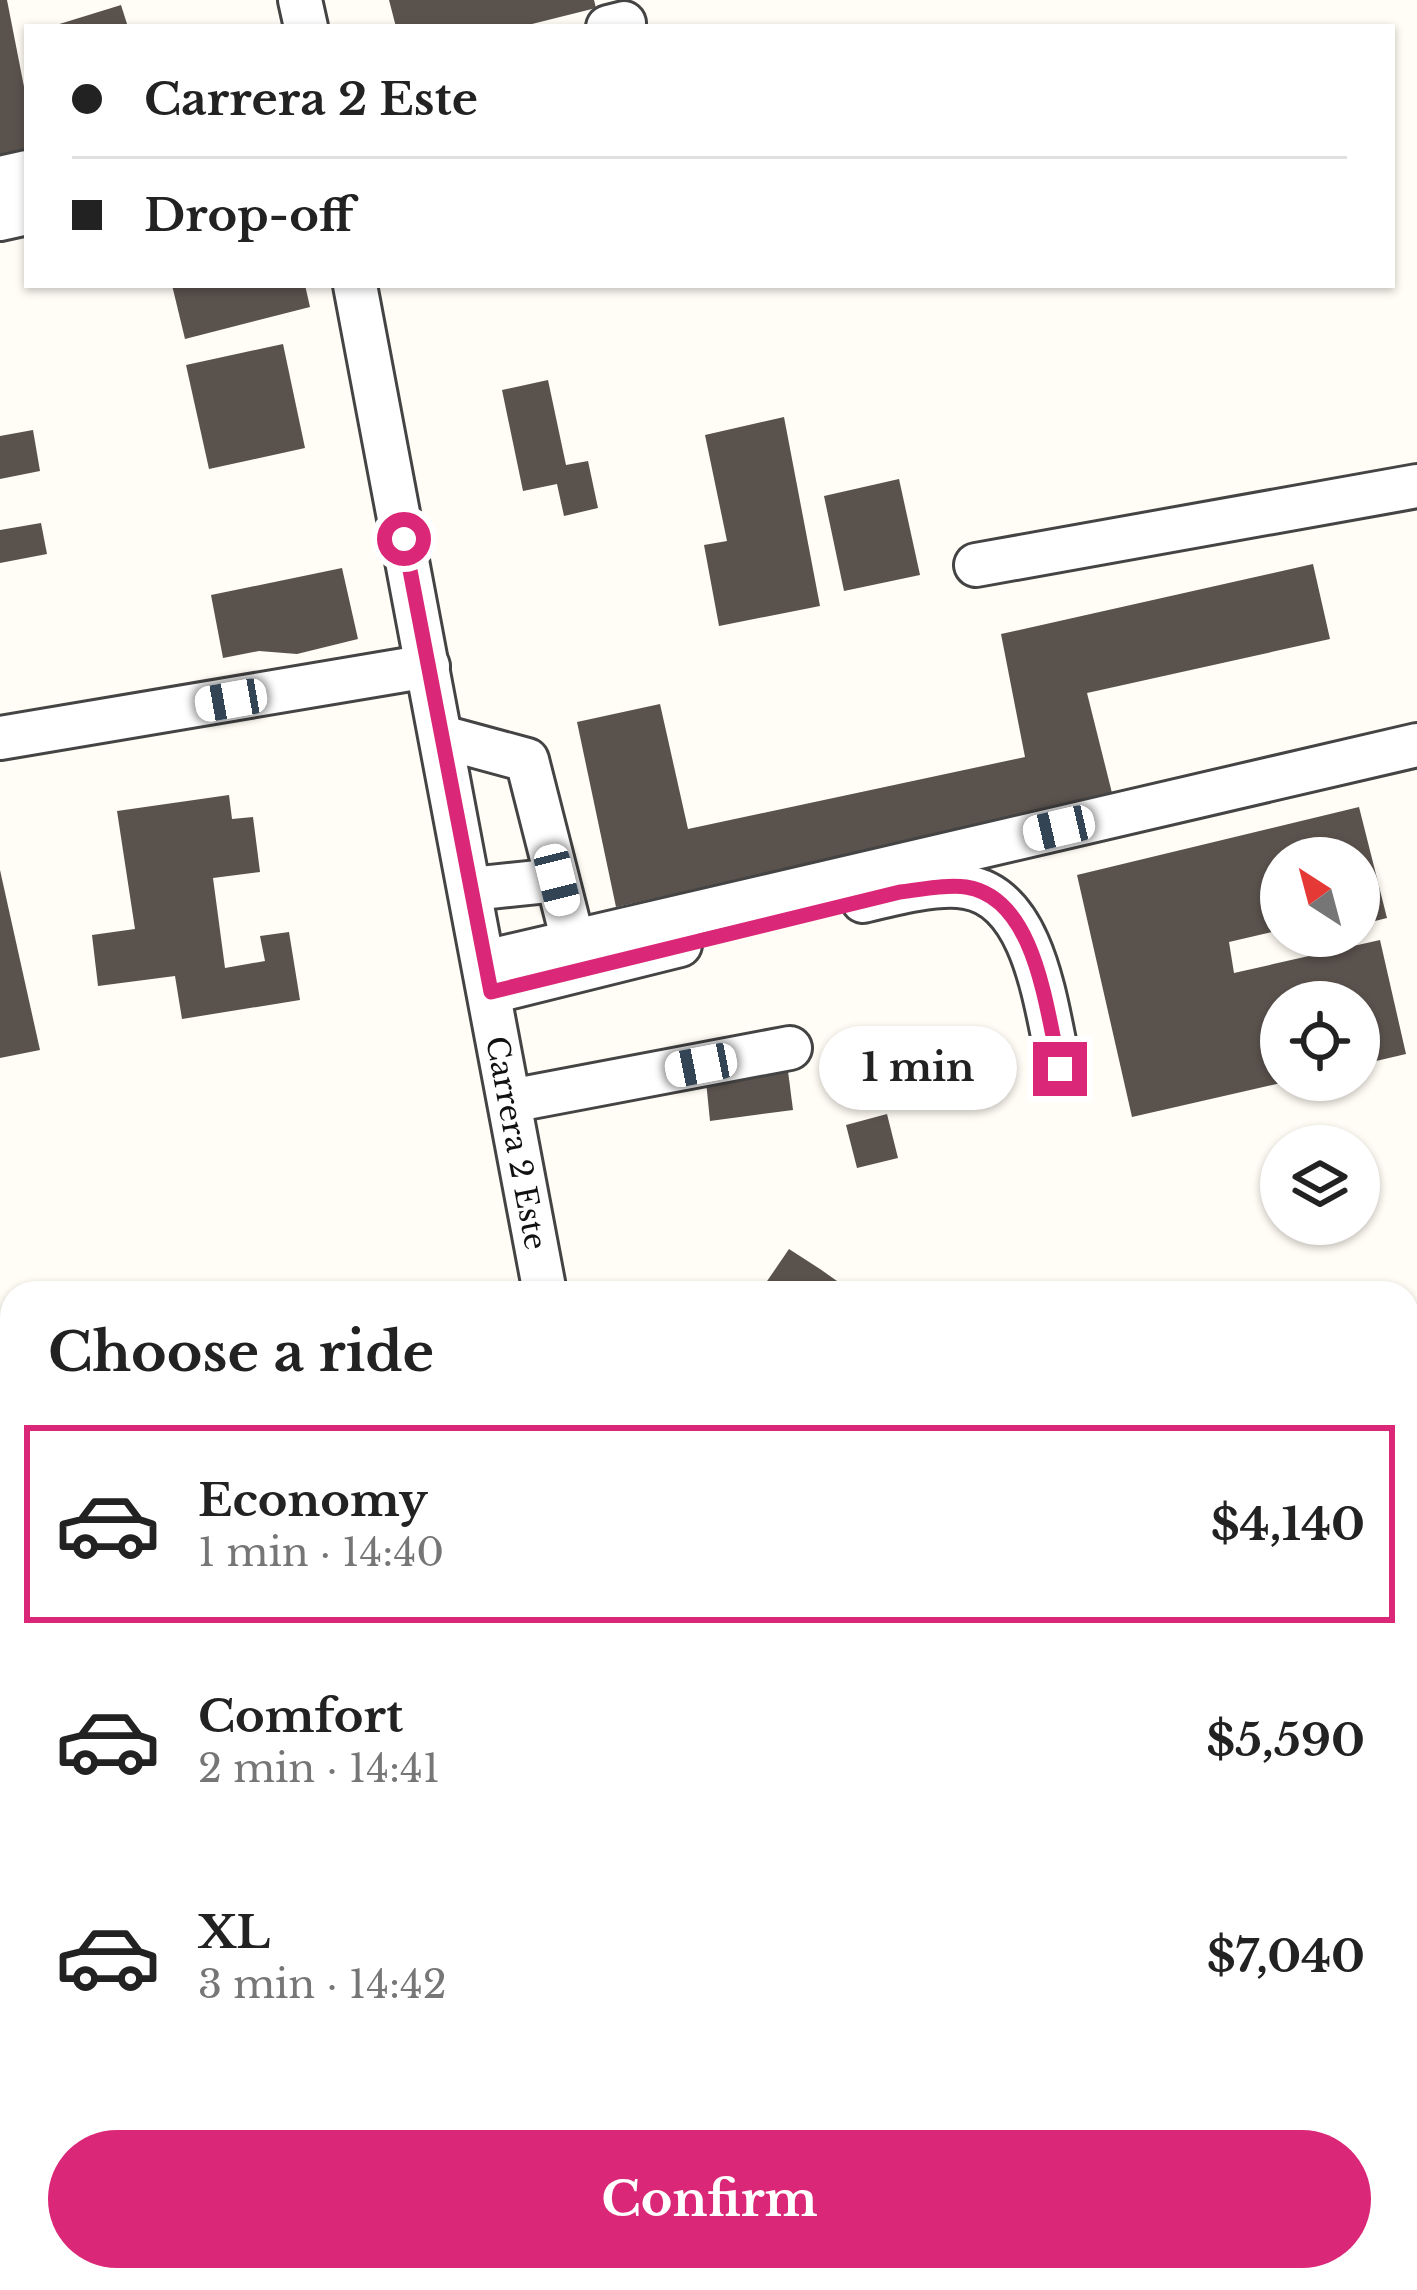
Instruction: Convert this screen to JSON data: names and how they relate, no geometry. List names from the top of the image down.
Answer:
{
  "streets": {
    "street": ["Carrera 2 Este"]
  },
  "north": "top left",
  "page": {
    "banner": ["Carrera 2 Este", "Drop-off"],
    "bubble": "1 min",
    "heading": "Choose a ride",
    "list": [
      {
        "name": "Economy",
        "note": "1 min · 14:40",
        "value": "$4,140"
      },
      {
        "name": "Comfort",
        "note": "2 min · 14:41",
        "value": "$5,590"
      },
      {
        "name": "XL",
        "note": "3 min · 14:42",
        "value": "$7,040"
      }
    ],
    "buttons": "Confirm"
  }
}
